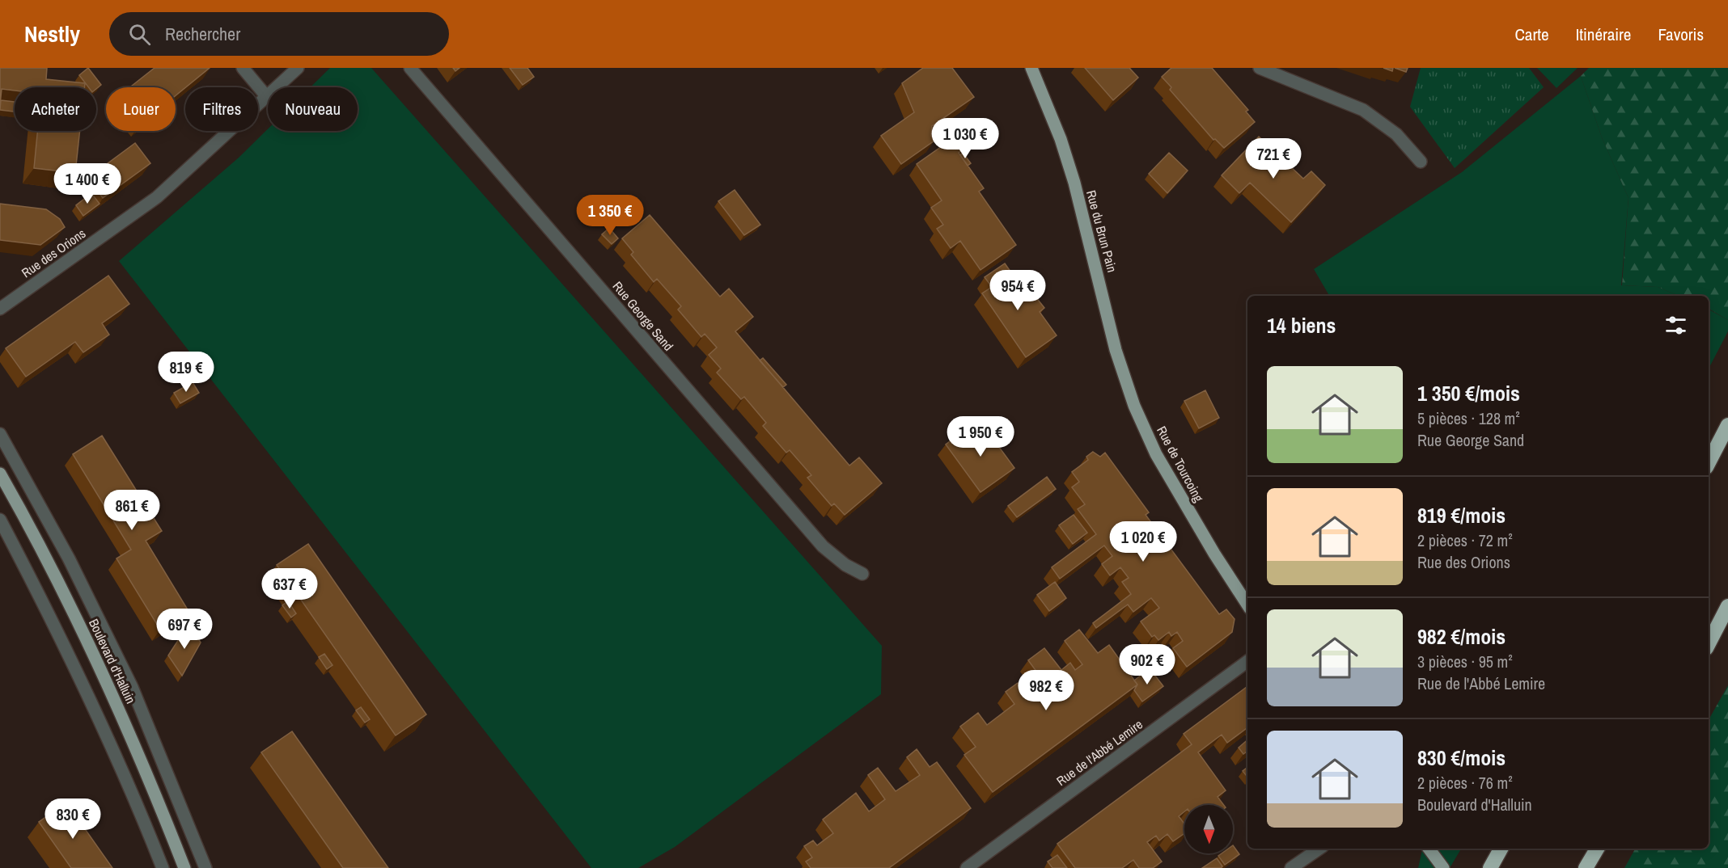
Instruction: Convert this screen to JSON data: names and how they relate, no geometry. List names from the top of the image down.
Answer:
{
  "streets": {
    "main road": ["Rue du Brun Pain", "Rue de Tourcoing", "Boulevard d'Halluin"],
    "street": ["Rue des Orions", "Rue George Sand", "Rue de l'Abbé Lemire"]
  },
  "crossings": [
    ["Rue du Brun Pain", "Rue de Tourcoing"]
  ],
  "north": "bottom",
  "page": {
    "header": "Nestly",
    "search": "Rechercher",
    "nav": ["Carte", "Itinéraire", "Favoris"],
    "chip": [
      "Acheter",
      "Louer",
      "Filtres",
      "Nouveau"
    ],
    "price": [
      "1 030 €",
      "721 €",
      "1 400 €",
      "1 350 €",
      "954 €",
      "819 €",
      "1 950 €",
      "861 €",
      "1 020 €",
      "637 €",
      "697 €",
      "902 €",
      "982 €",
      "830 €"
    ],
    "heading": "14 biens",
    "list": [
      {
        "name": "1 350 €/mois",
        "note": "5 pièces · 128 m² · Rue George Sand"
      },
      {
        "name": "819 €/mois",
        "note": "2 pièces · 72 m² · Rue des Orions"
      },
      {
        "name": "982 €/mois",
        "note": "3 pièces · 95 m² · Rue de l'Abbé Lemire"
      },
      {
        "name": "830 €/mois",
        "note": "2 pièces · 76 m² · Boulevard d'Halluin"
      }
    ]
  }
}
